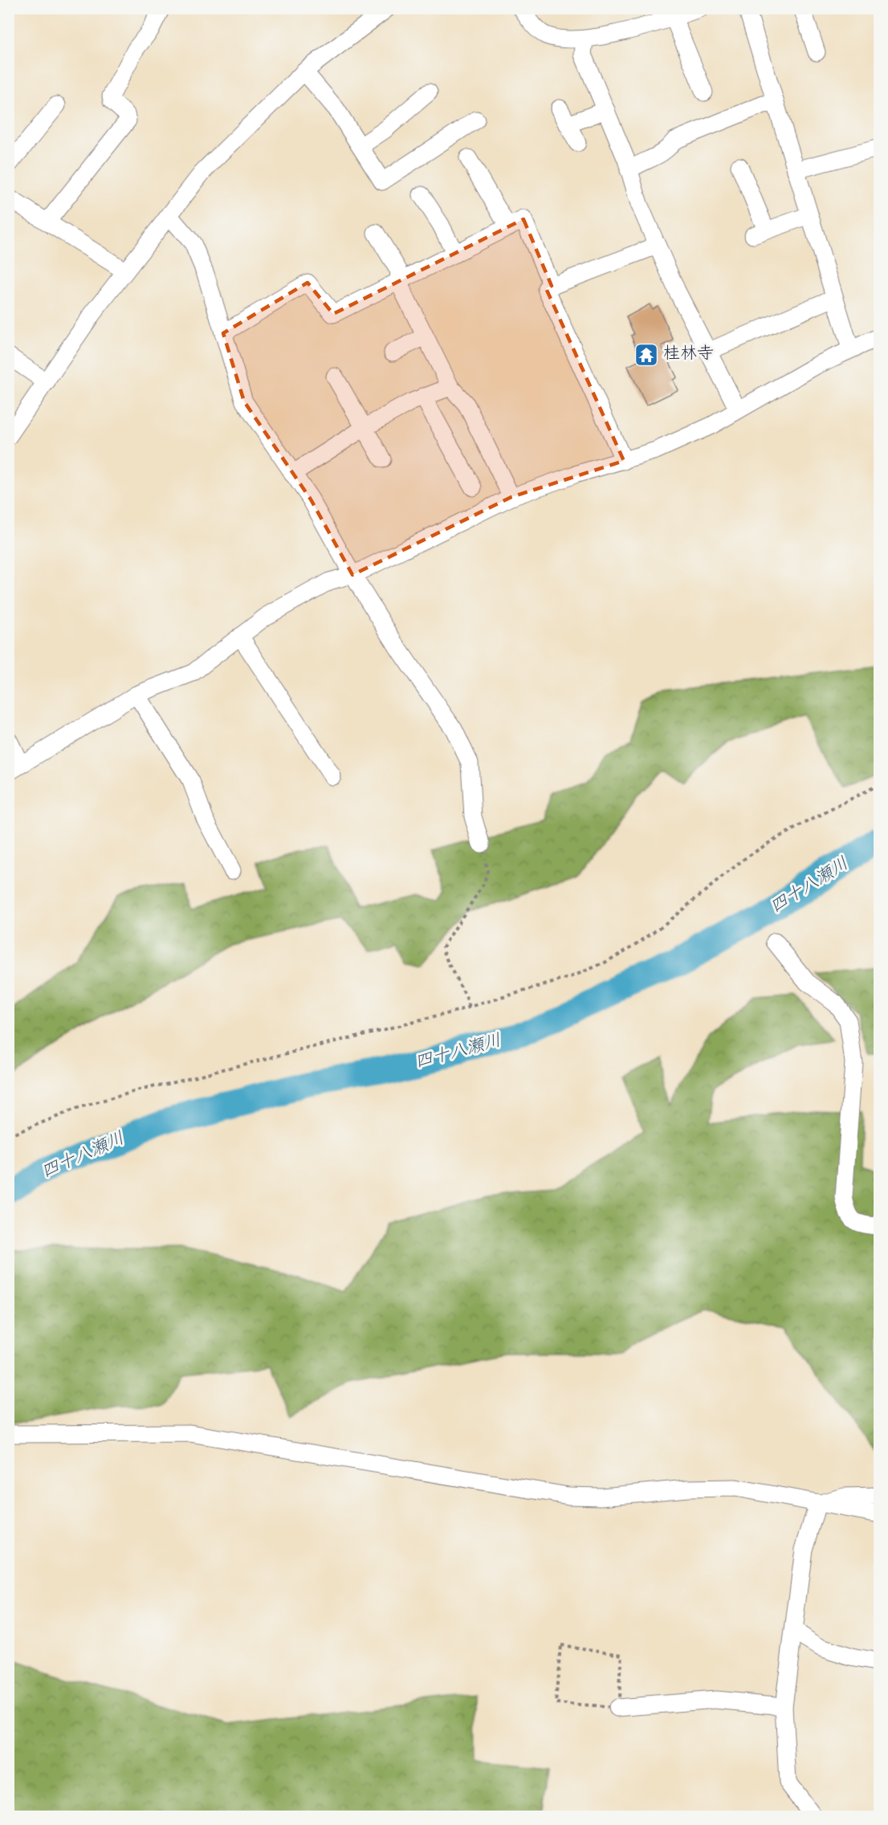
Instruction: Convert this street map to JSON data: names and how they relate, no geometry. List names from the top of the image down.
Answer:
{
  "water": ["四十八瀬川"],
  "places": {
    "temple": ["桂林寺"]
  }
}
